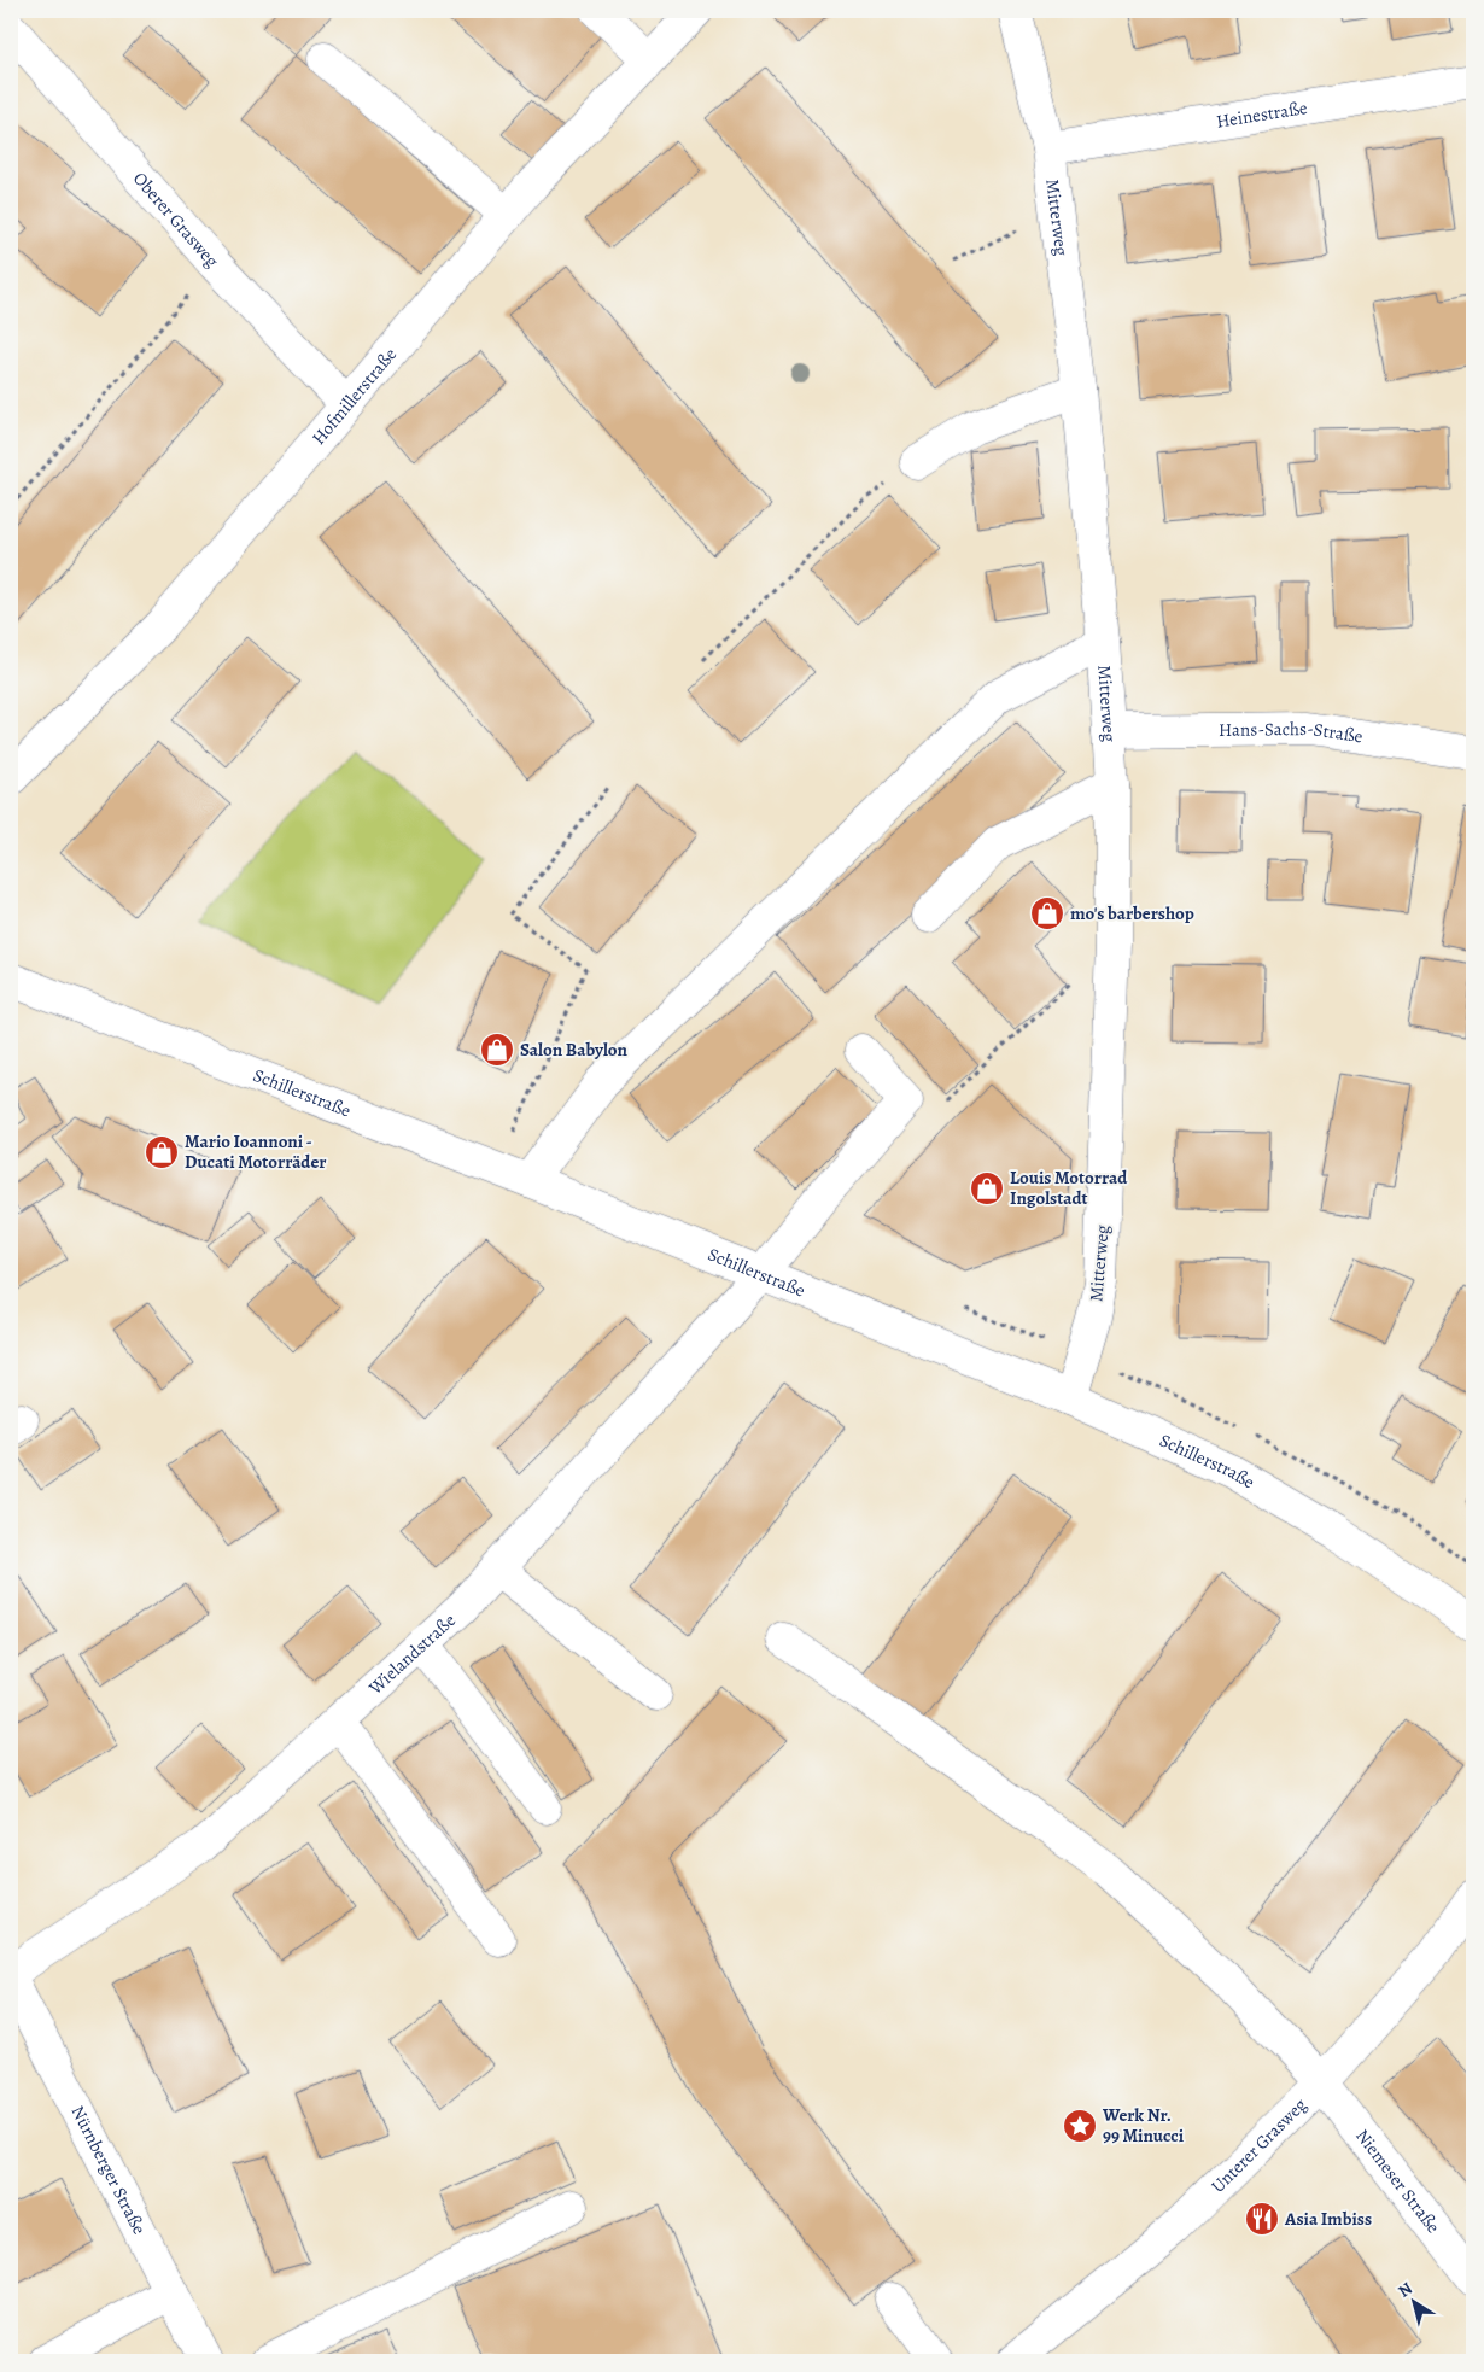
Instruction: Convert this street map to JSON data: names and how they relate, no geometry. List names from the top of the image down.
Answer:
{
  "streets": {
    "street": [
      "Heinestraße",
      "Mitterweg",
      "Oberer Grasweg",
      "Hofmillerstraße",
      "Hans-Sachs-Straße",
      "Schillerstraße",
      "Wielandstraße",
      "Unterer Grasweg",
      "Nürnberger Straße",
      "Niemeser Straße"
    ]
  },
  "crossings": [
    ["Heinestraße", "Mitterweg"],
    ["Mitterweg", "Hans-Sachs-Straße"],
    ["Mitterweg", "Schillerstraße"],
    ["Oberer Grasweg", "Hofmillerstraße"],
    ["Schillerstraße", "Wielandstraße"],
    ["Unterer Grasweg", "Niemeser Straße"]
  ],
  "places": {
    "shop": [
      "mo's barbershop",
      "Salon Babylon",
      "Mario Ioannoni - Ducati Motorräder",
      "Louis Motorrad Ingolstadt"
    ],
    "place": ["Werk Nr. 99 Minucci"],
    "restaurant": ["Asia Imbiss"]
  },
  "north": "top left"
}
